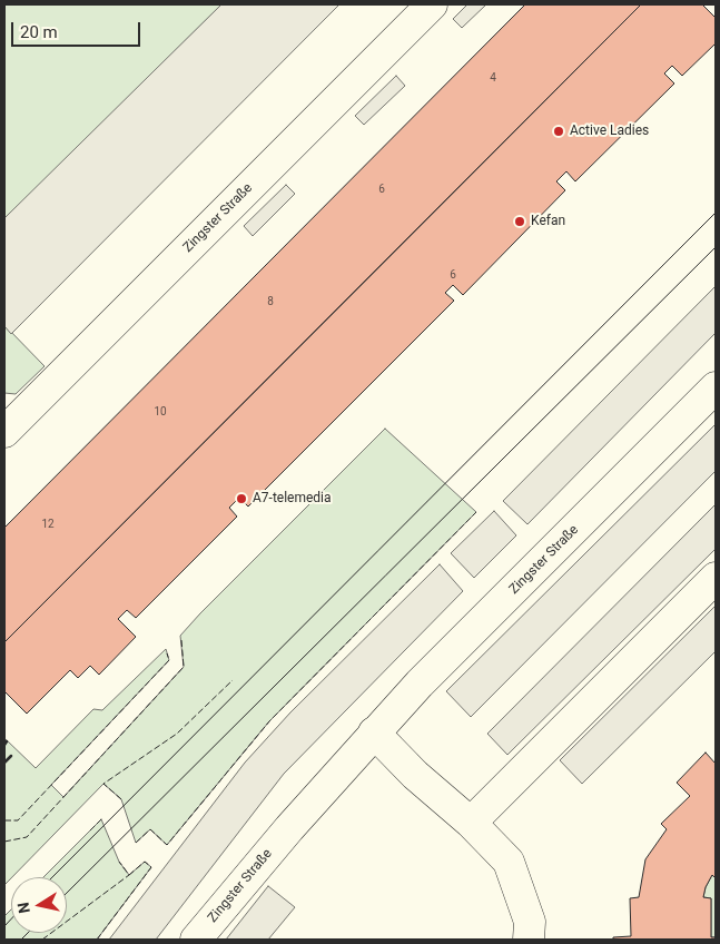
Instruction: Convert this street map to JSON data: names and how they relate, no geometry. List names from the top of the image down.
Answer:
{
  "streets": {
    "street": ["Zingster Straße"]
  },
  "places": ["Active Ladies", "Kefan", "A7-telemedia"],
  "house_numbers": [
    "4",
    "6",
    "6",
    "8",
    "10",
    "12"
  ],
  "scale_bar": "20 m",
  "north": "left"
}
